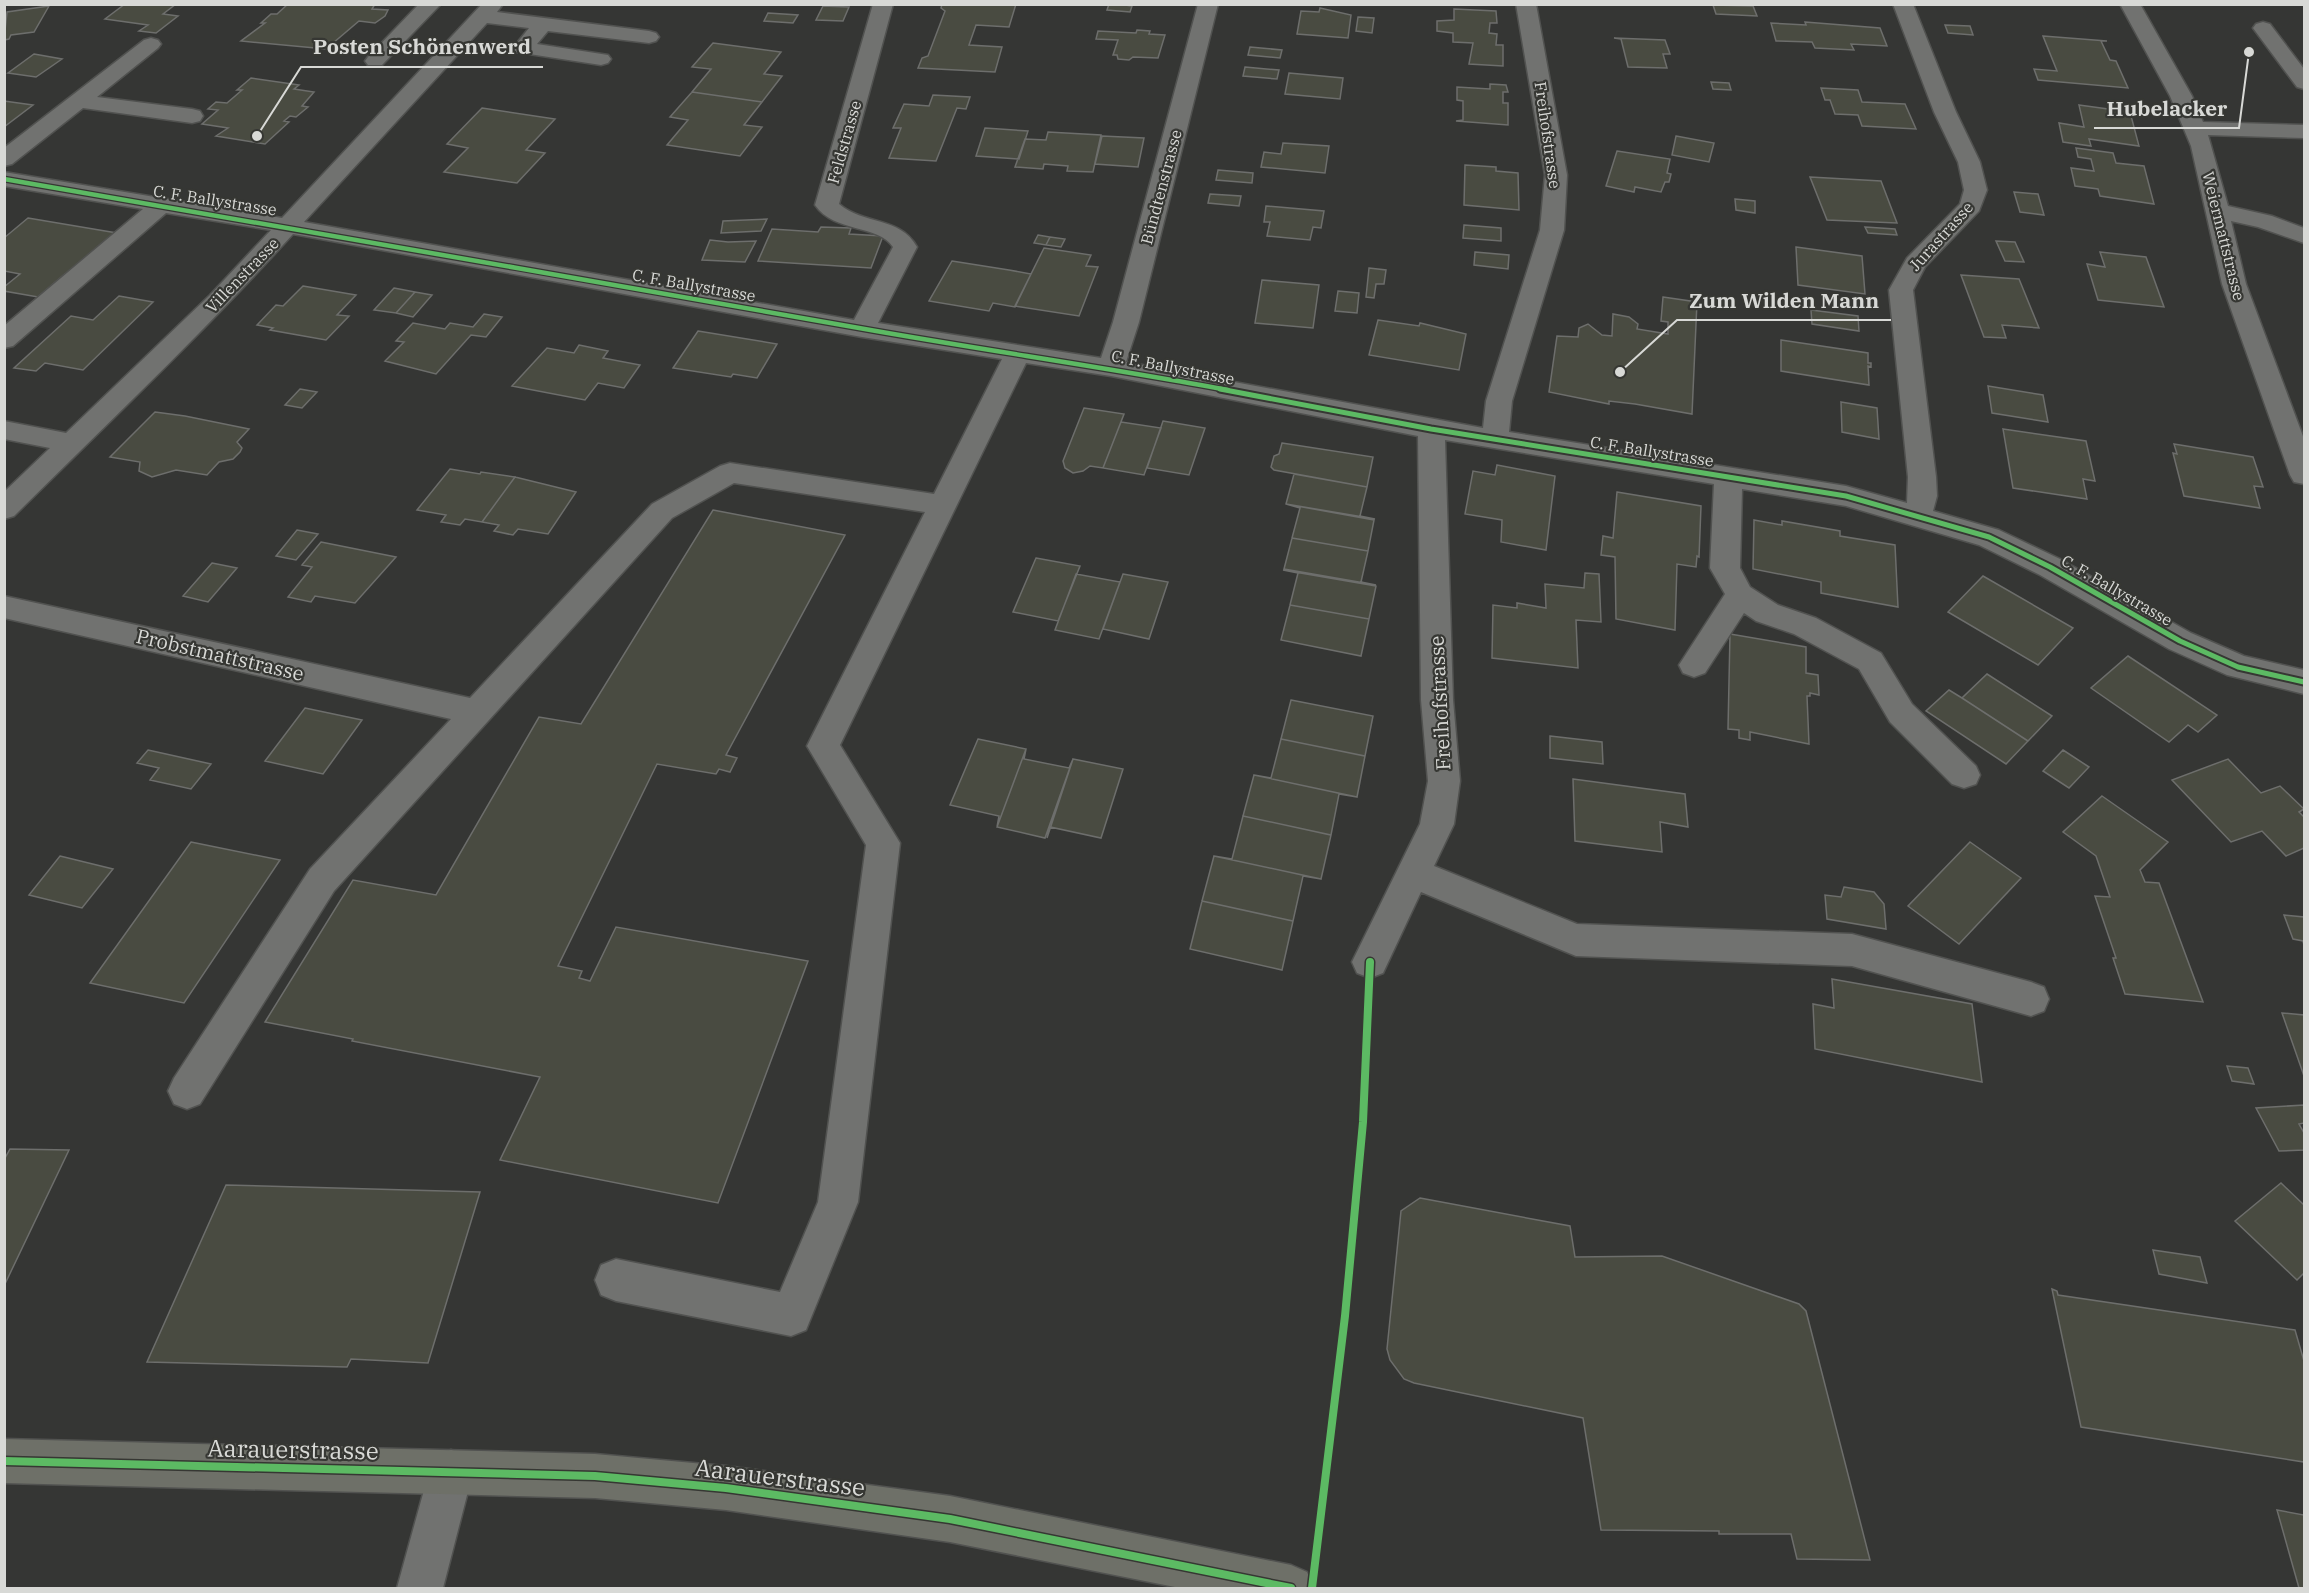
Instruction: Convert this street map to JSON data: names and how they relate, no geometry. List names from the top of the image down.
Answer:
{
  "streets": {
    "main road": ["Aarauerstrasse"],
    "street": [
      "Freihofstrasse",
      "Feldstrasse",
      "Bündtenstrasse",
      "C. F. Ballystrasse",
      "Jurastrasse",
      "Weiermattstrasse",
      "Villenstrasse",
      "Probstmattstrasse"
    ]
  },
  "crossings": [
    ["Freihofstrasse", "C. F. Ballystrasse"],
    ["Feldstrasse", "C. F. Ballystrasse"],
    ["Bündtenstrasse", "C. F. Ballystrasse"],
    ["C. F. Ballystrasse", "Jurastrasse"],
    ["C. F. Ballystrasse", "Villenstrasse"]
  ],
  "places": ["Hubelacker", "Posten Schönenwerd", "Zum Wilden Mann"]
}
